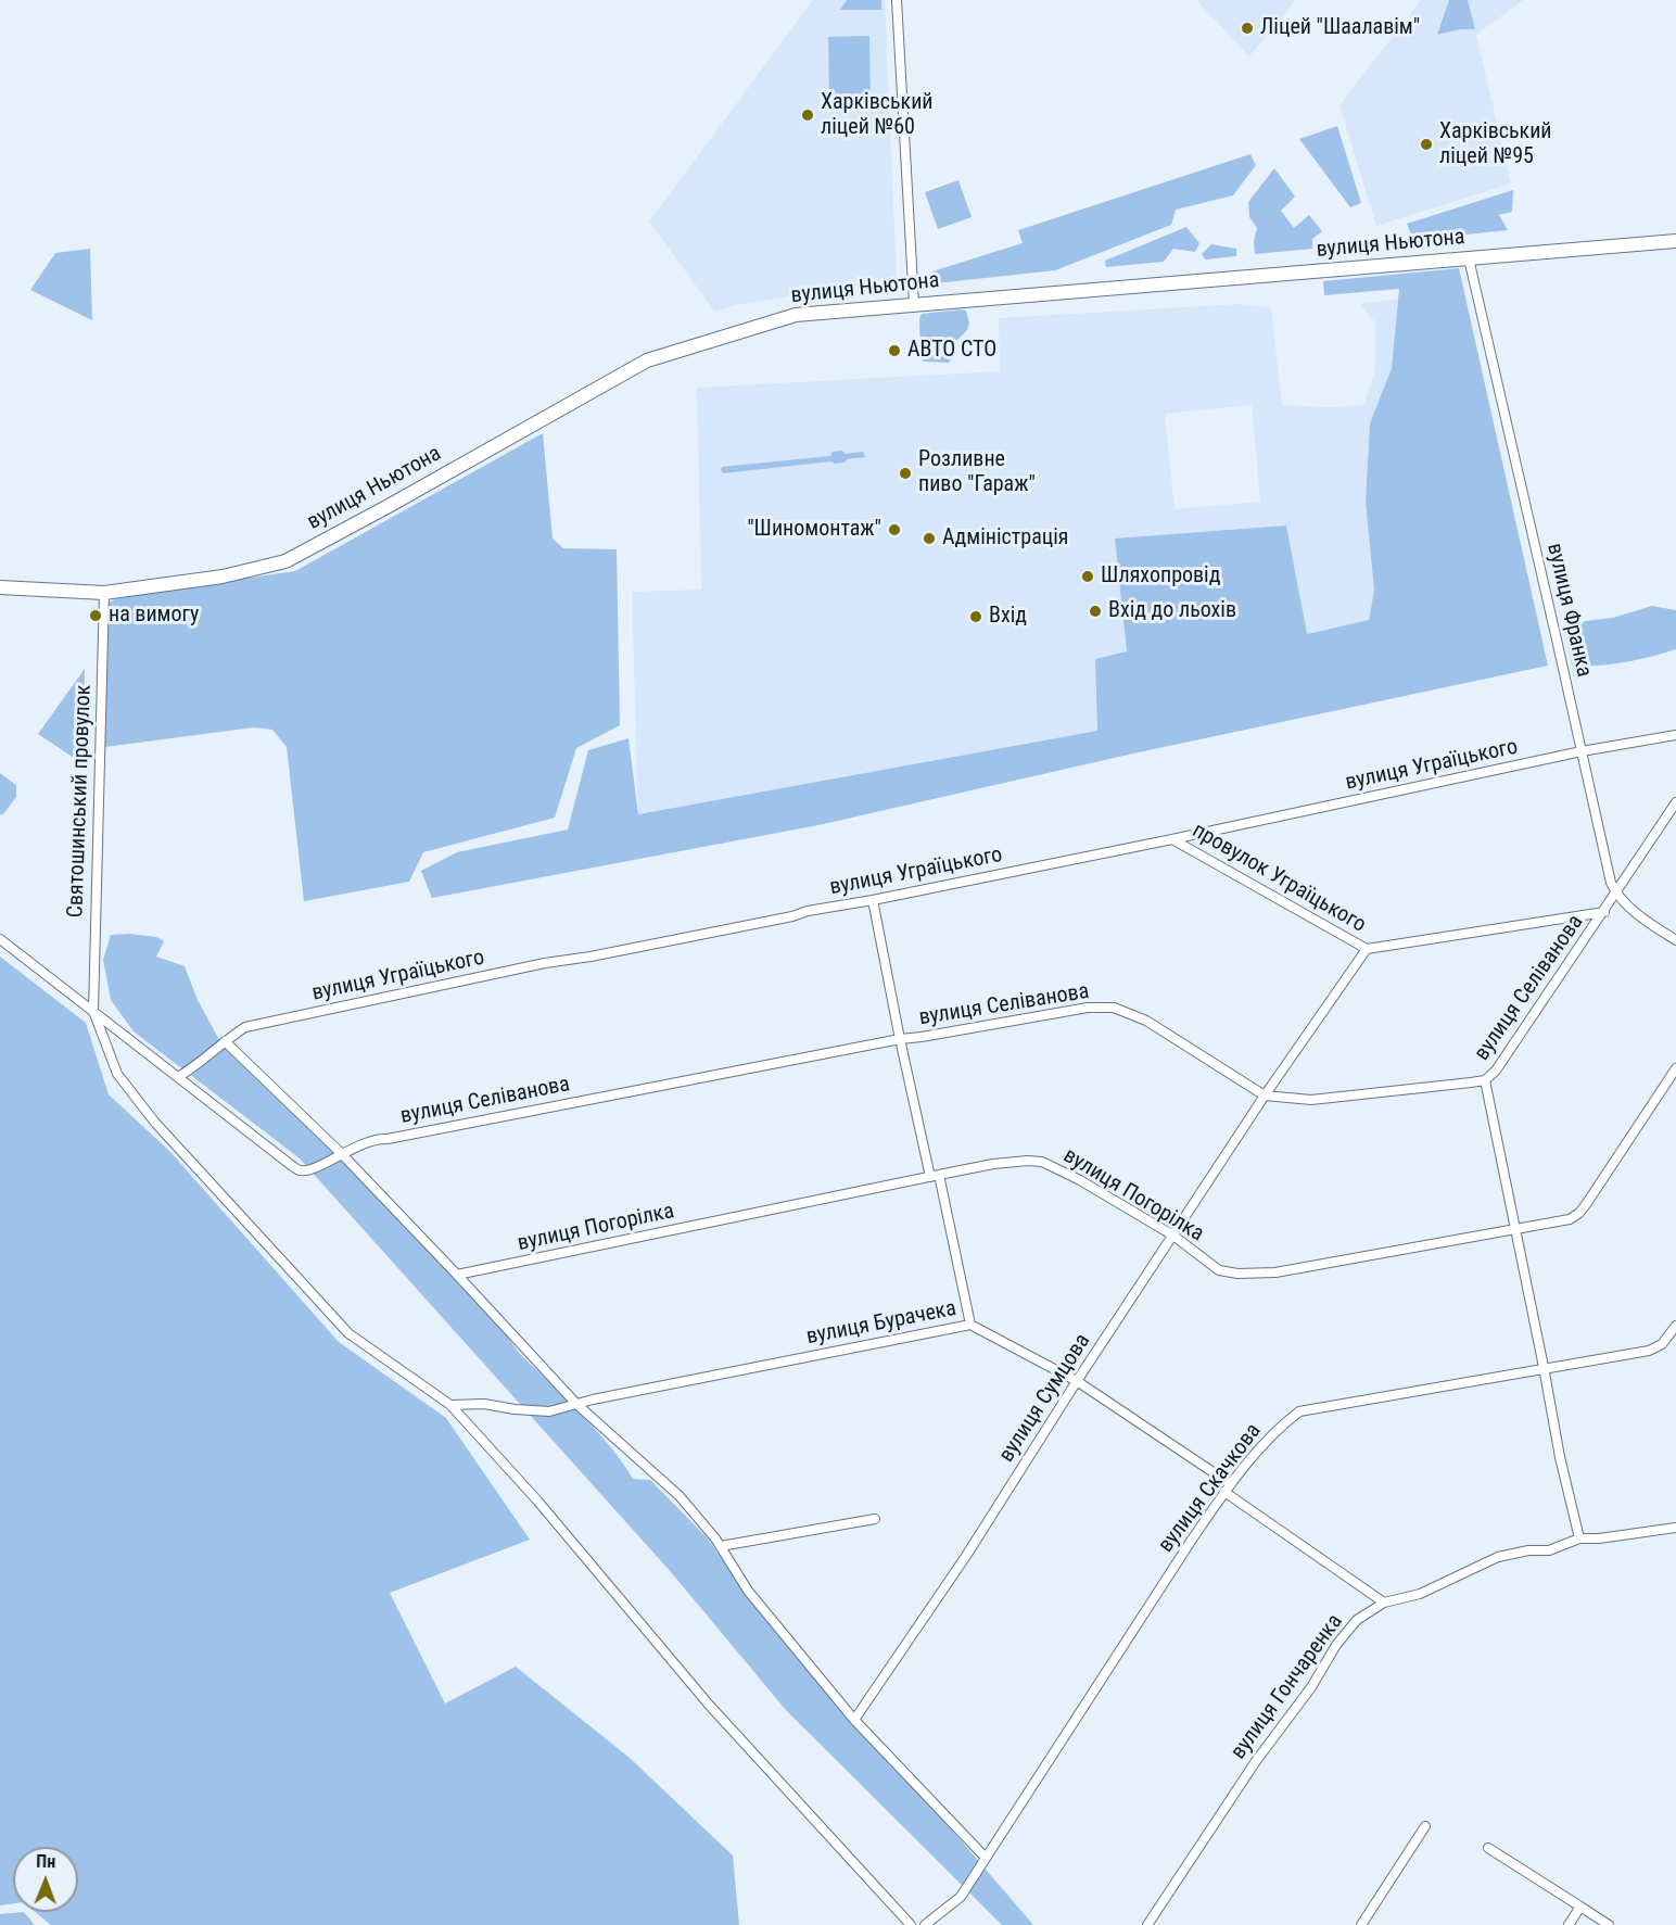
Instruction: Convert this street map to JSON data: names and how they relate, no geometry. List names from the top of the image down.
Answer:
{
  "streets": {
    "street": [
      "вулиця Ньютона",
      "вулиця Франка",
      "вулиця Уграїцького",
      "Святошинський провулок",
      "провулок Уграїцького",
      "вулиця Селіванова",
      "вулиця Погорілка",
      "вулиця Бурачека",
      "вулиця Сумцова",
      "вулиця Скачкова",
      "вулиця Гончаренка"
    ]
  },
  "crossings": [
    ["вулиця Ньютона", "вулиця Франка"],
    ["вулиця Ньютона", "Святошинський провулок"],
    ["вулиця Франка", "вулиця Уграїцького"],
    ["вулиця Франка", "вулиця Селіванова"],
    ["вулиця Уграїцького", "провулок Уграїцького"],
    ["вулиця Уграїцького", "вулиця Селіванова"],
    ["провулок Уграїцького", "вулиця Селіванова"],
    ["провулок Уграїцького", "вулиця Сумцова"],
    ["вулиця Селіванова", "вулиця Сумцова"],
    ["вулиця Погорілка", "вулиця Сумцова"],
    ["вулиця Бурачека", "вулиця Сумцова"],
    ["вулиця Бурачека", "вулиця Скачкова"],
    ["вулиця Бурачека", "вулиця Гончаренка"]
  ],
  "places": [
    "Ліцей \"Шаалавім\"",
    "Харківський ліцей №60",
    "Харківський ліцей №95",
    "АВТО СТО",
    "Розливне пиво \"Гараж\"",
    "\"Шиномонтаж\"",
    "Адміністрація",
    "Шляхопровід",
    "Вхід до льохів",
    "на вимогу",
    "Вхід"
  ],
  "north": "top"
}
